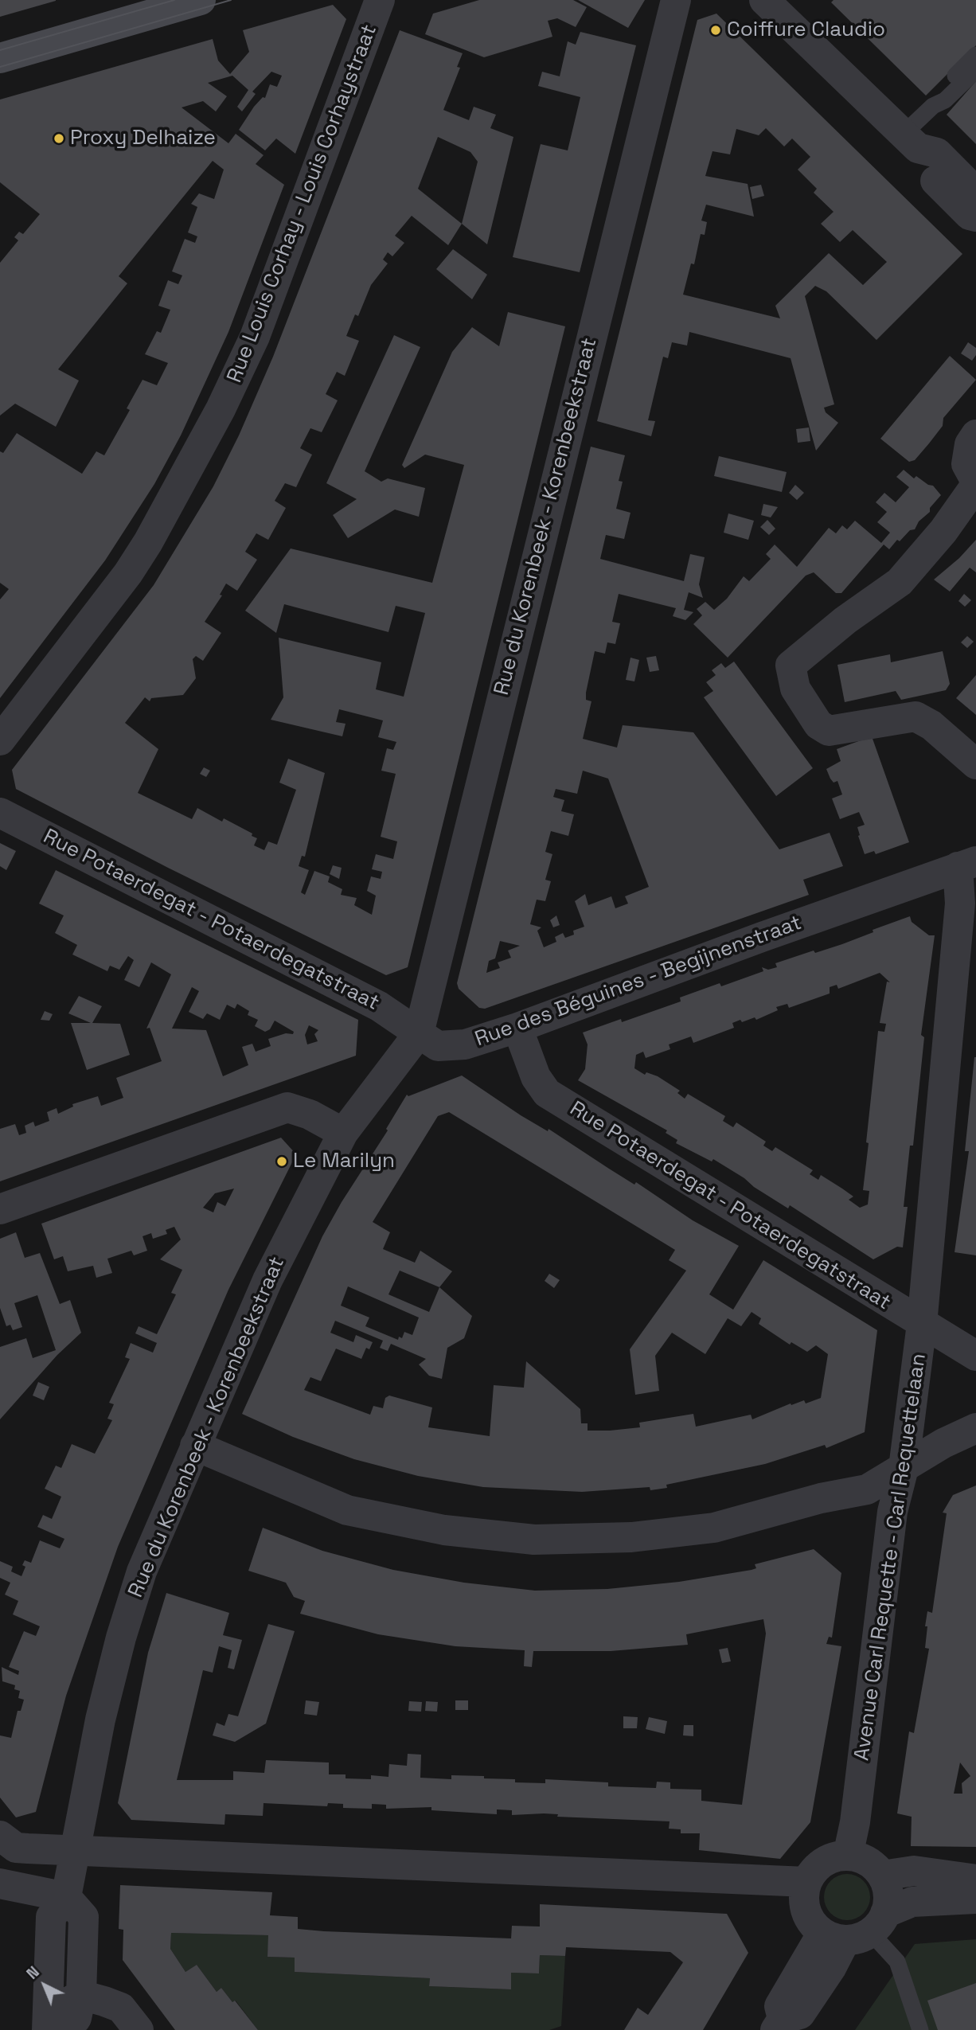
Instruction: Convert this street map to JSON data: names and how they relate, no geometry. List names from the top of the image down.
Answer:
{
  "streets": {
    "street": [
      "Rue Louis Corhay - Louis Corhaystraat",
      "Rue du Korenbeek - Korenbeekstraat",
      "Rue Potaerdegat - Potaerdegatstraat",
      "Rue des Béguines - Begijnenstraat",
      "Avenue Carl Requette - Carl Requettelaan"
    ]
  },
  "crossings": [
    ["Rue du Korenbeek - Korenbeekstraat", "Rue Potaerdegat - Potaerdegatstraat"],
    ["Rue du Korenbeek - Korenbeekstraat", "Rue des Béguines - Begijnenstraat"],
    ["Rue Potaerdegat - Potaerdegatstraat", "Rue des Béguines - Begijnenstraat"],
    ["Rue Potaerdegat - Potaerdegatstraat", "Avenue Carl Requette - Carl Requettelaan"],
    ["Rue des Béguines - Begijnenstraat", "Avenue Carl Requette - Carl Requettelaan"]
  ],
  "places": ["Coiffure Claudio", "Proxy Delhaize", "Le Marilyn"],
  "north": "top left"
}
